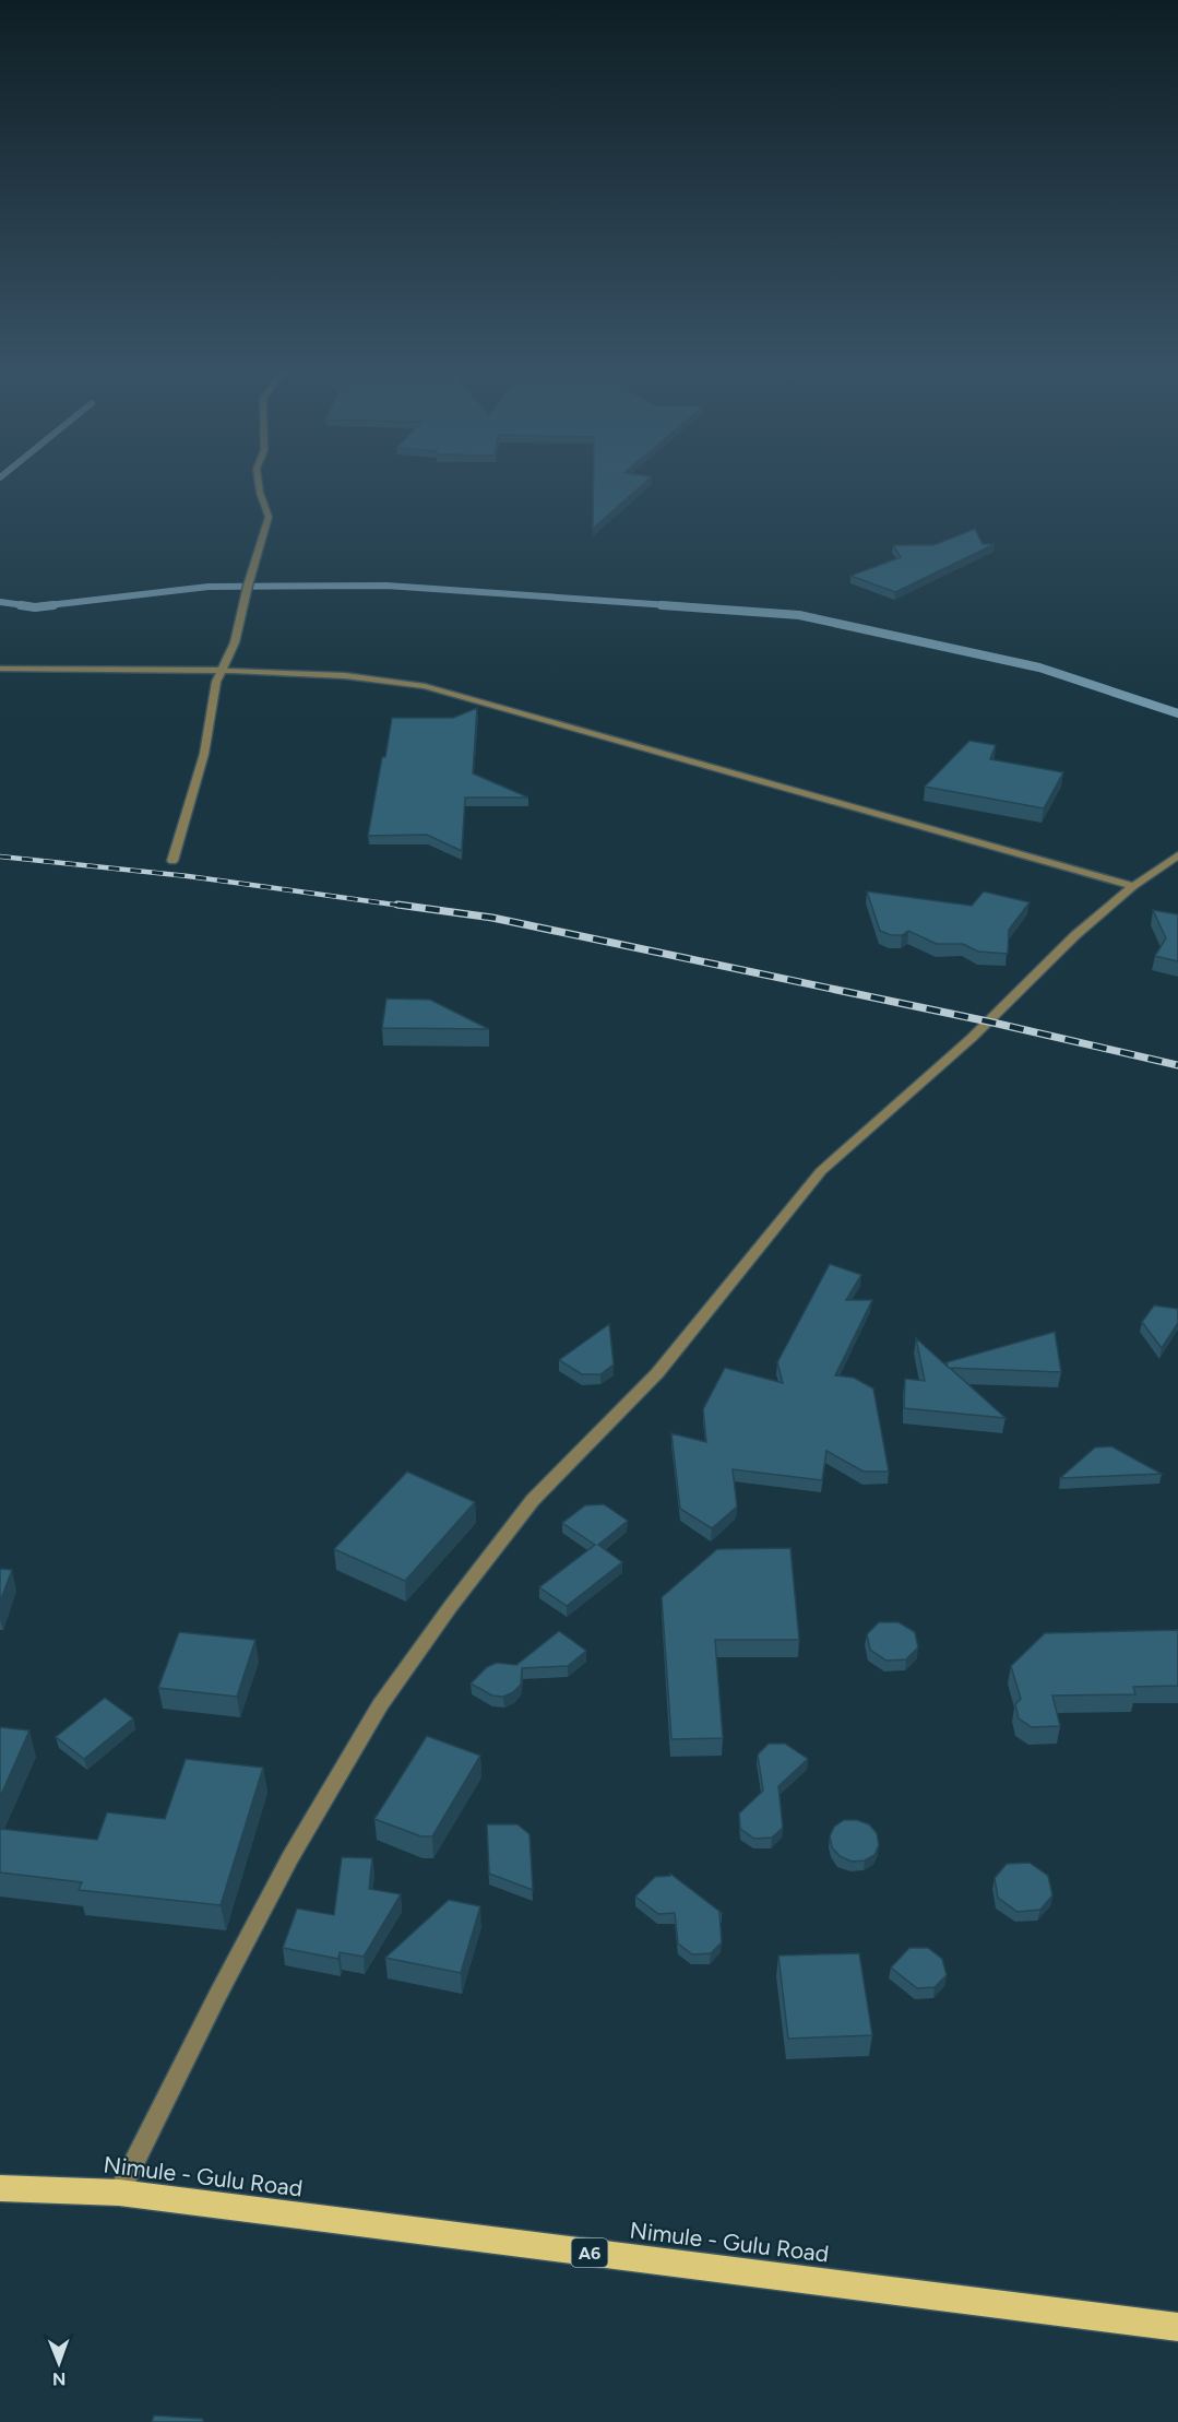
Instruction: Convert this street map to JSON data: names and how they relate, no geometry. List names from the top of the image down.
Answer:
{
  "streets": {
    "main road": ["Nimule - Gulu Road", "A6"]
  },
  "north": "bottom"
}
